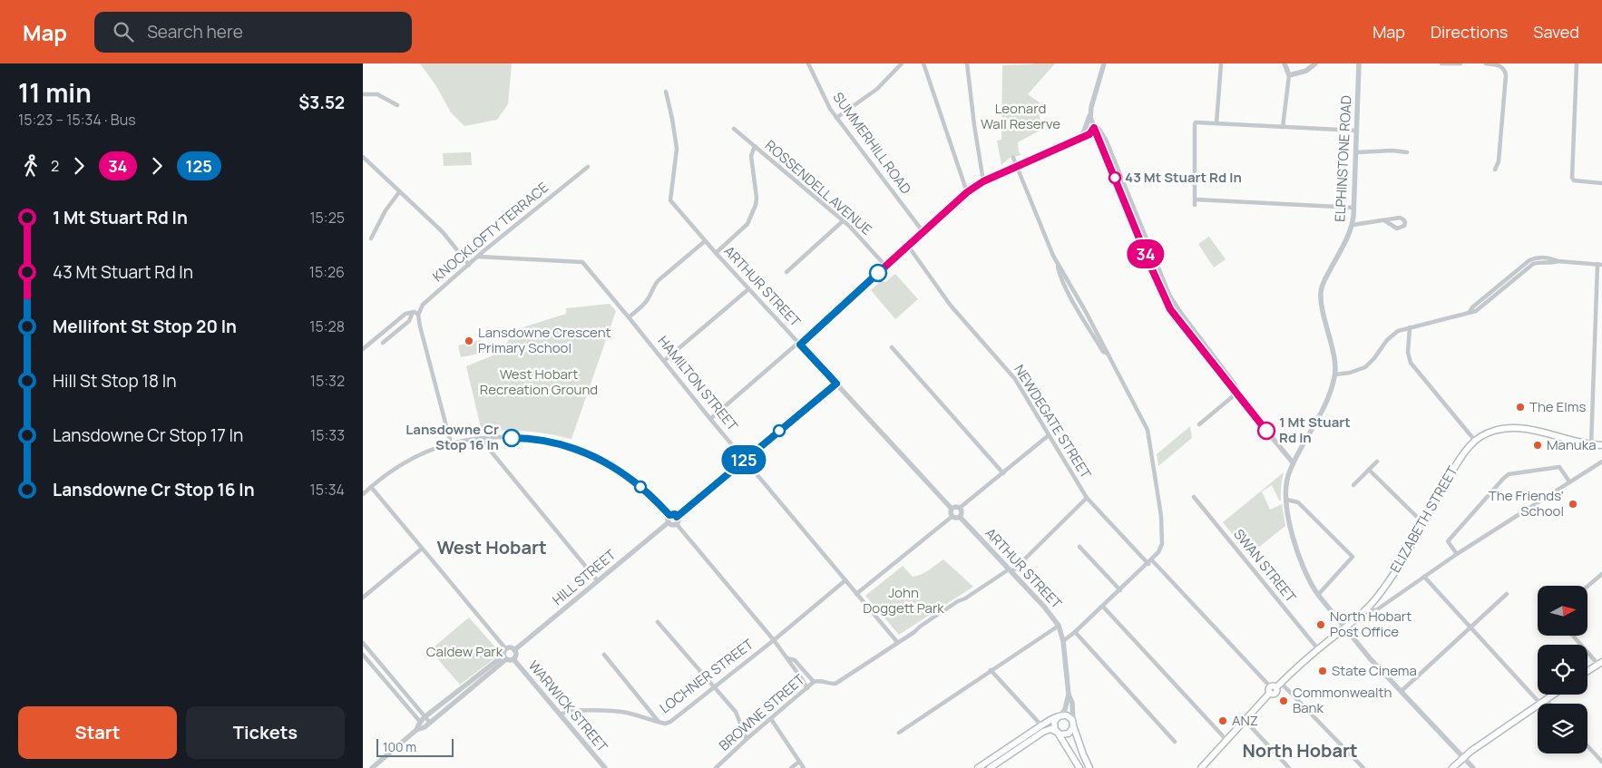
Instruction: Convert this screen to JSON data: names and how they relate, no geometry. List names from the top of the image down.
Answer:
{
  "streets": {
    "main road": ["ELIZABETH STREET"],
    "street": [
      "SUMMERHILL ROAD",
      "ELPHINSTONE ROAD",
      "ROSSENDELL AVENUE",
      "KNOCKLOFTY TERRACE",
      "ARTHUR STREET",
      "HAMILTON STREET",
      "NEWDEGATE STREET",
      "SWAN STREET",
      "HILL STREET",
      "LOCHNER STREET",
      "WARWICK STREET",
      "BROWNE STREET"
    ]
  },
  "crossings": [
    ["KNOCKLOFTY TERRACE", "HAMILTON STREET"],
    ["ARTHUR STREET", "BROWNE STREET"],
    ["HAMILTON STREET", "LOCHNER STREET"],
    ["HAMILTON STREET", "BROWNE STREET"],
    ["NEWDEGATE STREET", "BROWNE STREET"],
    ["ELIZABETH STREET", "SWAN STREET"],
    ["HILL STREET", "WARWICK STREET"],
    ["LOCHNER STREET", "WARWICK STREET"]
  ],
  "districts": ["West Hobart", "North Hobart"],
  "parks": [
    "Leonard Wall Reserve",
    "West Hobart Recreation Ground",
    "John Doggett Park",
    "Caldew Park"
  ],
  "places": [
    "43 Mt Stuart Rd In",
    "Lansdowne Crescent Primary School",
    "The Elms",
    "1 Mt Stuart Rd In",
    "Lansdowne Cr Stop 16 In",
    "Manuka",
    "The Friends' School",
    "North Hobart Post Office",
    "State Cinema",
    "Commonwealth Bank",
    "ANZ"
  ],
  "lines": ["bus line 34", "bus line 125"],
  "scale_bar": "100 m",
  "north": "right",
  "page": {
    "header": "Map",
    "search": "Search here",
    "nav": ["Map", "Directions", "Saved"],
    "heading": ["11 min", "15:23 – 15:34 · Bus", "$3.52"],
    "on_map": ["34", "125"],
    "legs": ["2", "34", "125"],
    "list": [
      {
        "name": "1 Mt Stuart Rd In",
        "value": "15:25"
      },
      {
        "name": "43 Mt Stuart Rd In",
        "value": "15:26"
      },
      {
        "name": "Mellifont St Stop 20 In",
        "value": "15:28"
      },
      {
        "name": "Hill St Stop 18 In",
        "value": "15:32"
      },
      {
        "name": "Lansdowne Cr Stop 17 In",
        "value": "15:33"
      },
      {
        "name": "Lansdowne Cr Stop 16 In",
        "value": "15:34"
      }
    ],
    "buttons": ["Start", "Tickets"],
    "scale": "100 m"
  }
}
